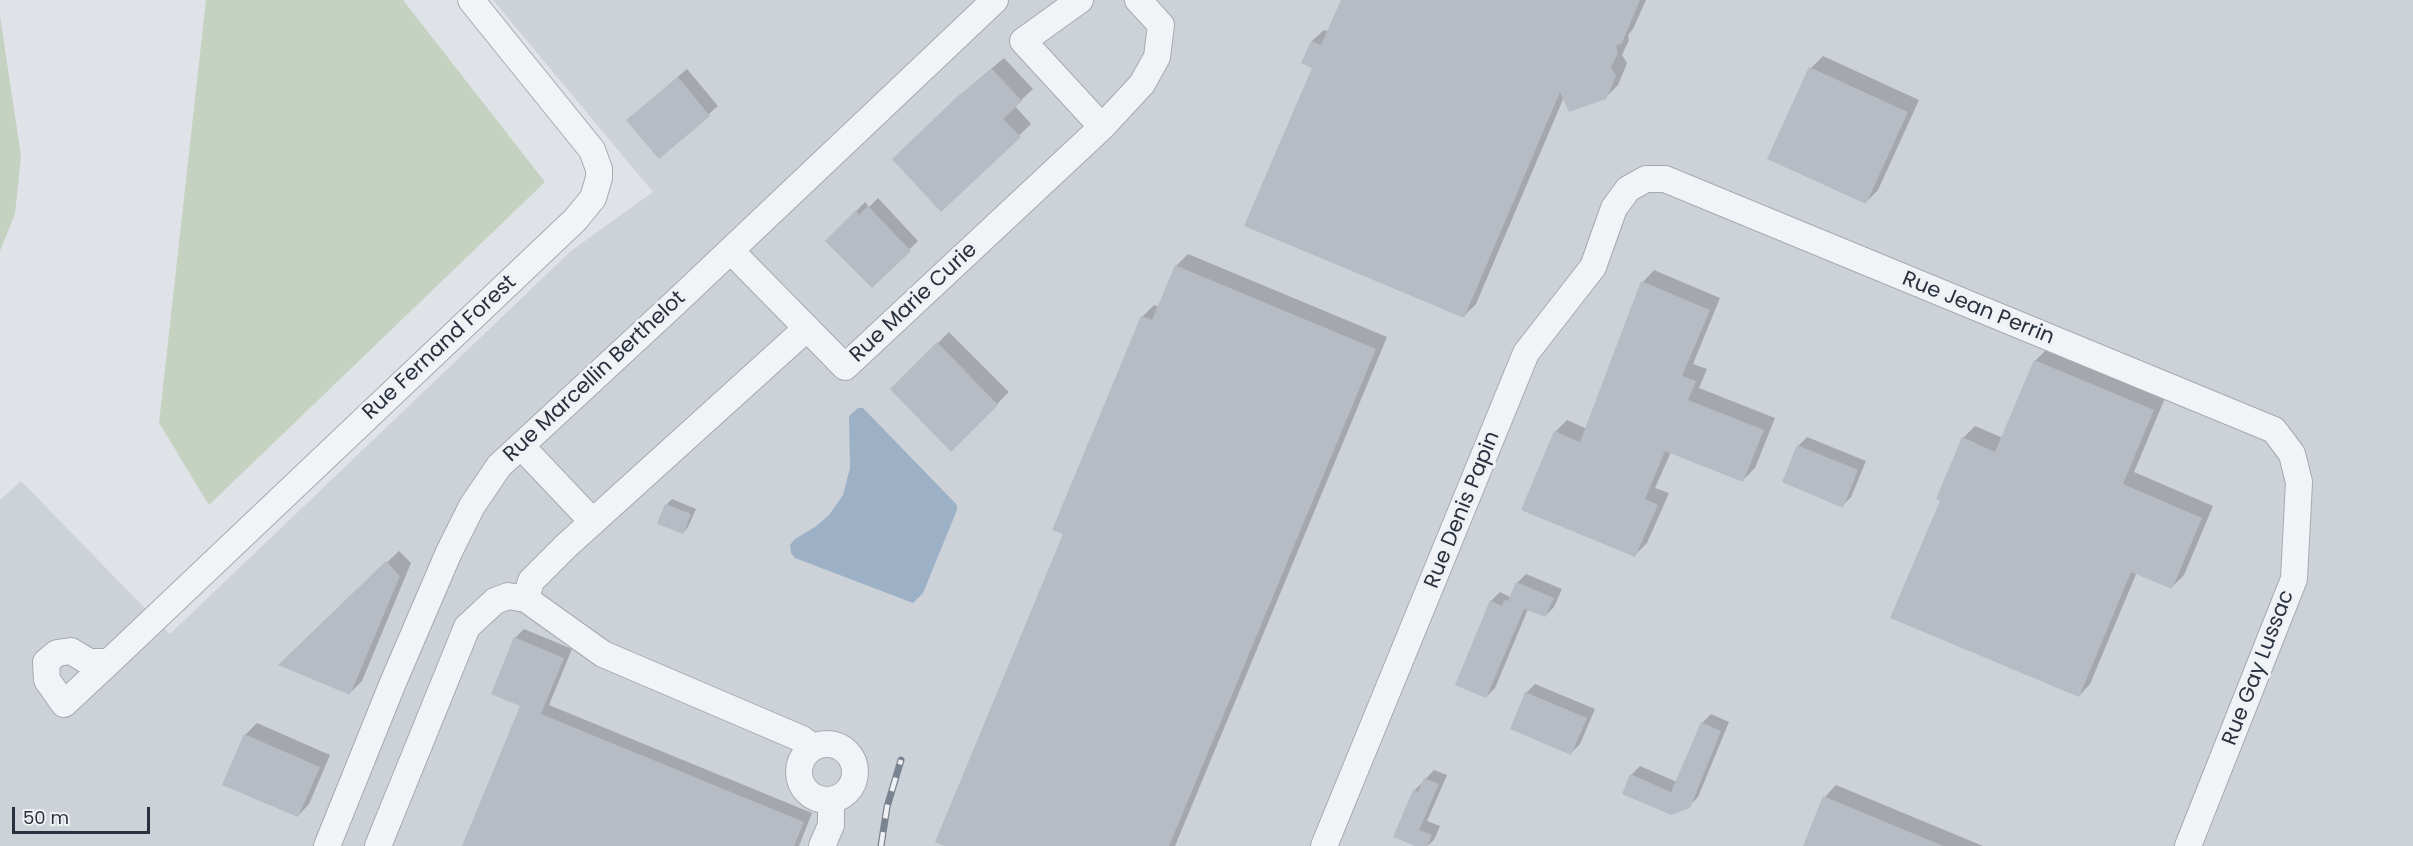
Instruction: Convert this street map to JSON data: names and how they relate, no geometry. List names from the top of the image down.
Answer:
{
  "streets": {
    "street": [
      "Rue Marie Curie",
      "Rue Jean Perrin",
      "Rue Fernand Forest",
      "Rue Marcellin Berthelot",
      "Rue Denis Papin",
      "Rue Gay Lussac"
    ]
  },
  "crossings": [
    ["Rue Marie Curie", "Rue Marcellin Berthelot"],
    ["Rue Jean Perrin", "Rue Denis Papin"],
    ["Rue Jean Perrin", "Rue Gay Lussac"]
  ],
  "scale_bar": "50 m"
}
